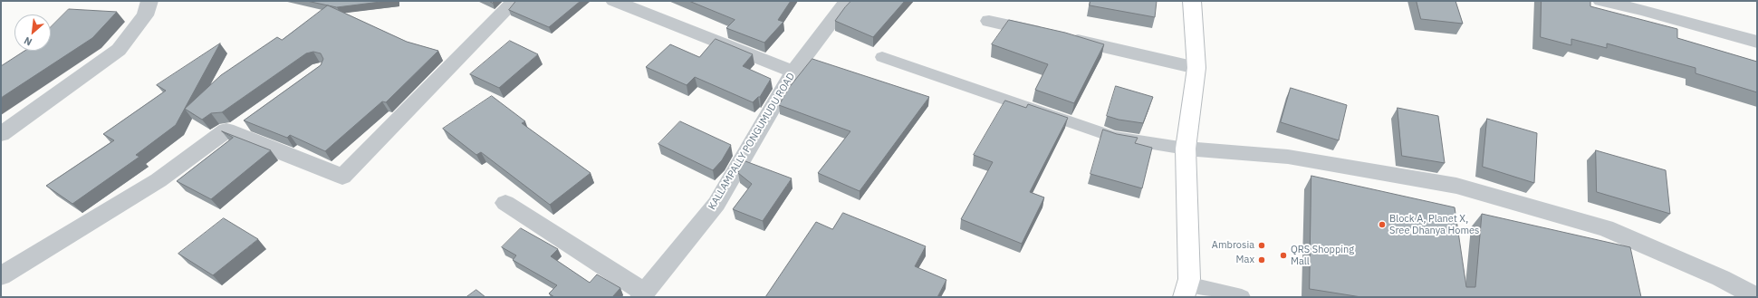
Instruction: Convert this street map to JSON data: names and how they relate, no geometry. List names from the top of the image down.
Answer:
{
  "streets": {
    "street": ["KALLAMPALLY PONGUMUDU ROAD"]
  },
  "places": [
    "Block A, Planet X, Sree Dhanya Homes",
    "Ambrosia",
    "QRS Shopping Mall",
    "Max"
  ],
  "north": "bottom left"
}
